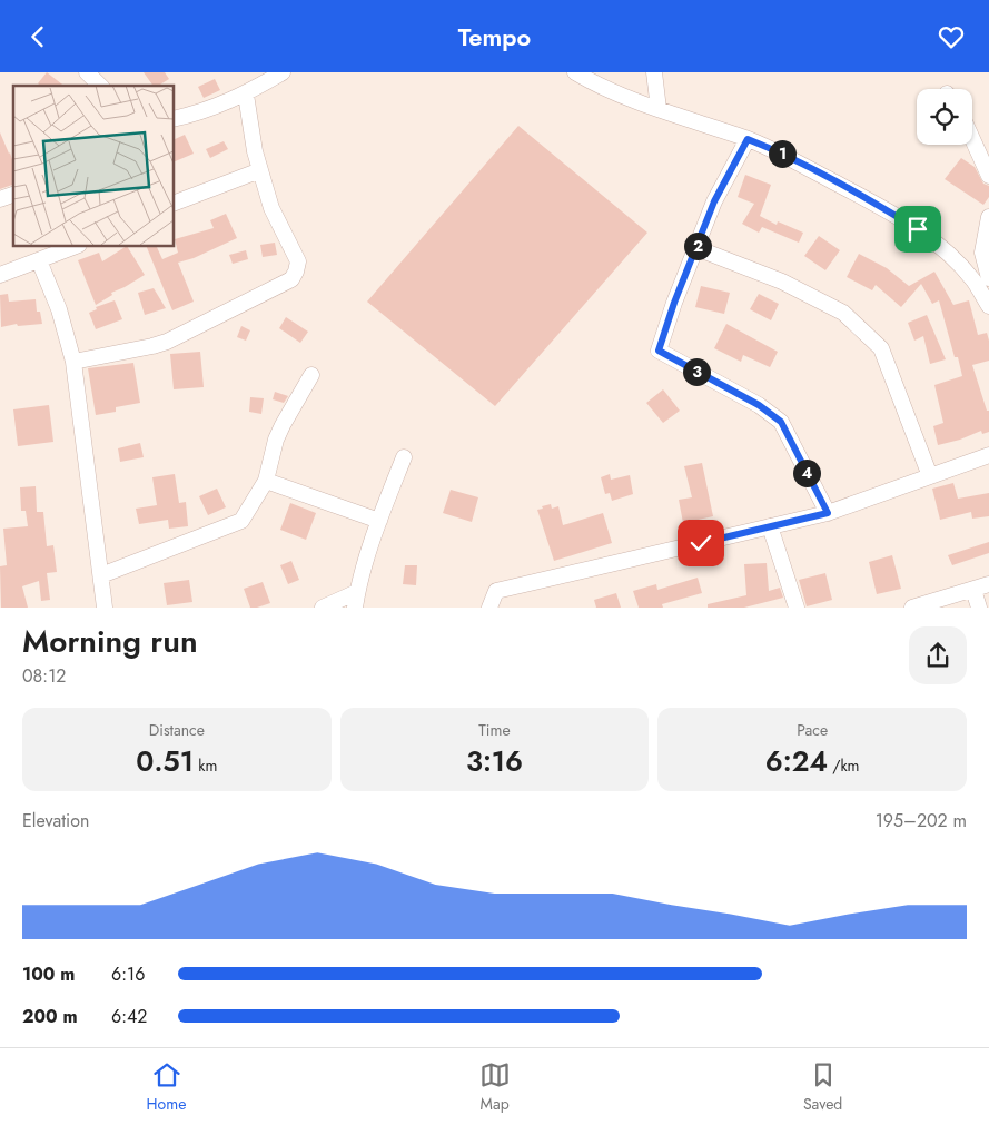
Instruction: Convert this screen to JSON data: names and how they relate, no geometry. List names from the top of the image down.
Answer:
{
  "page": {
    "header": "Tempo",
    "pins": [
      "1",
      "2",
      "3",
      "4"
    ],
    "heading": ["Morning run", "08:12"],
    "stats": [
      ["Distance", "0.51 km"],
      ["Time", "3:16"],
      ["Pace", "6:24 /km"]
    ],
    "chart": ["Elevation", "195–202 m"],
    "list": [
      {
        "name": "100 m",
        "note": "6:16"
      },
      {
        "name": "200 m",
        "note": "6:42"
      }
    ],
    "tabs": ["Home", "Map", "Saved"]
  }
}
